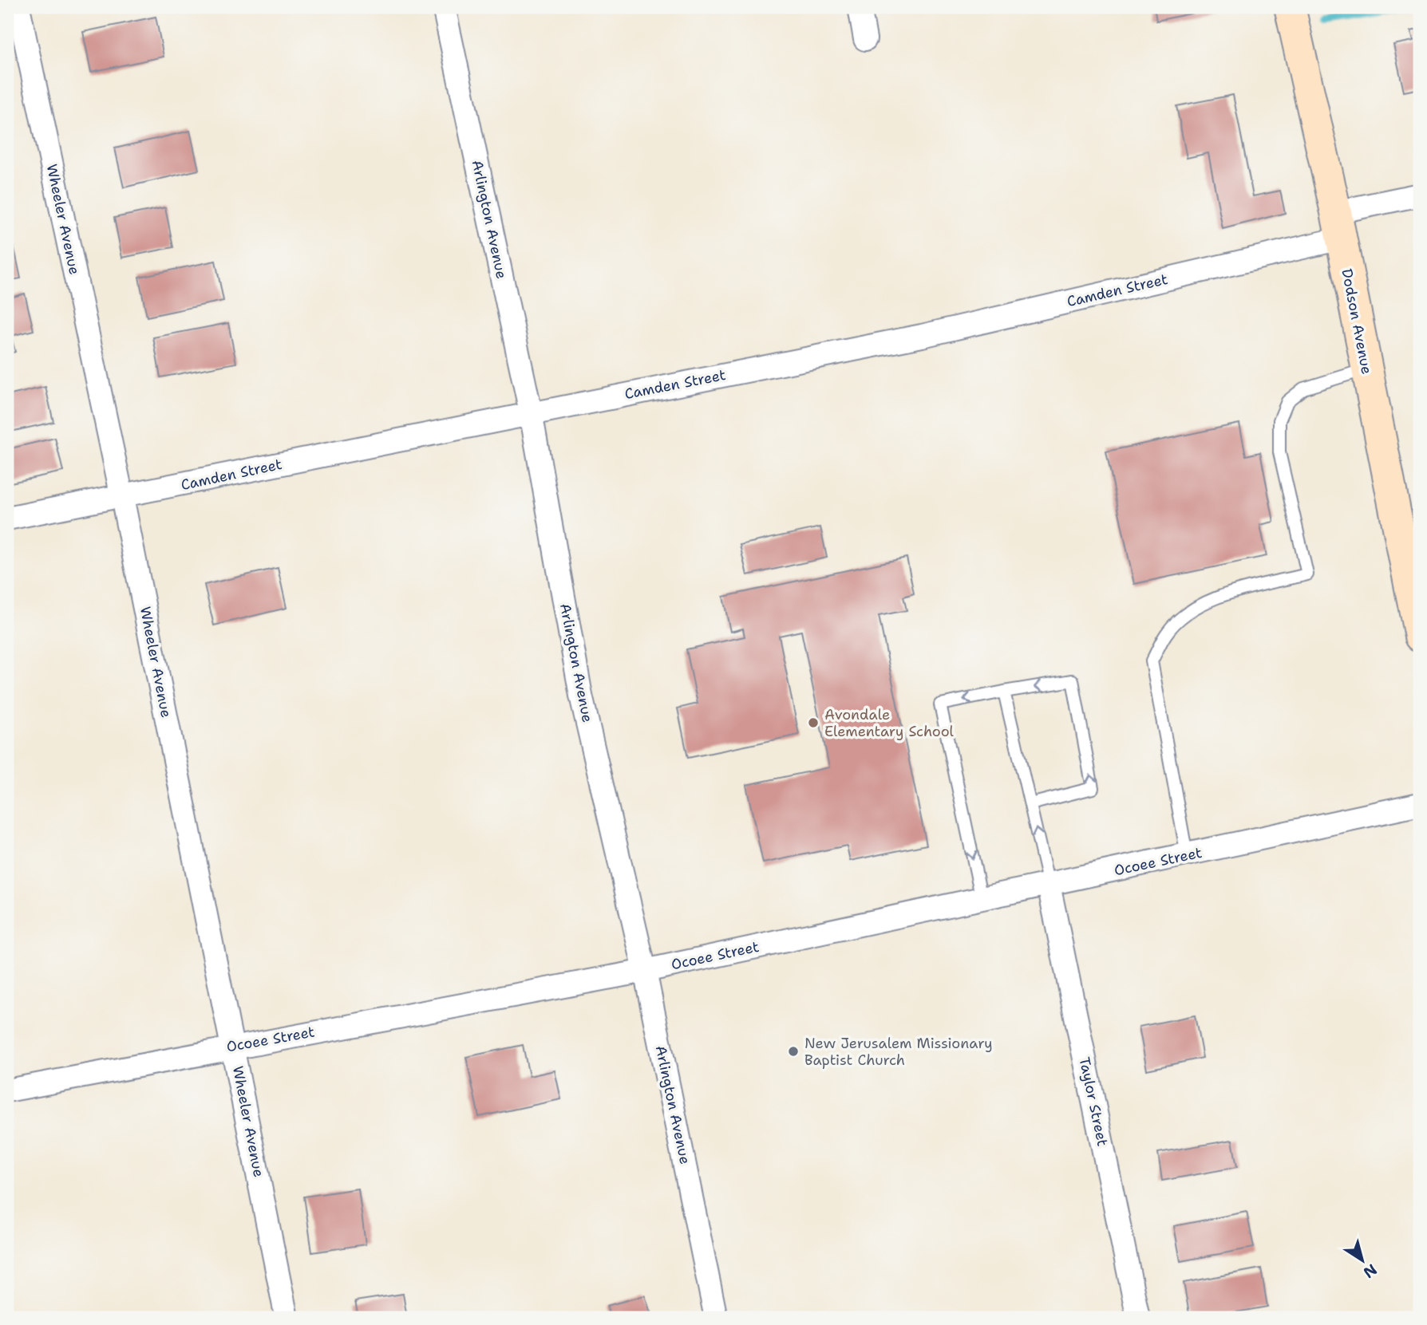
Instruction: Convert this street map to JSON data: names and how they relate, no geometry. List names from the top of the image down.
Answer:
{
  "streets": {
    "main road": ["Dodson Avenue"],
    "street": [
      "Wheeler Avenue",
      "Arlington Avenue",
      "Camden Street",
      "Ocoee Street",
      "Taylor Street"
    ]
  },
  "crossings": [
    ["Wheeler Avenue", "Camden Street"],
    ["Wheeler Avenue", "Ocoee Street"],
    ["Arlington Avenue", "Camden Street"],
    ["Arlington Avenue", "Ocoee Street"],
    ["Camden Street", "Dodson Avenue"],
    ["Ocoee Street", "Taylor Street"]
  ],
  "places": ["Avondale Elementary School", "New Jerusalem Missionary Baptist Church"],
  "north": "bottom right"
}
